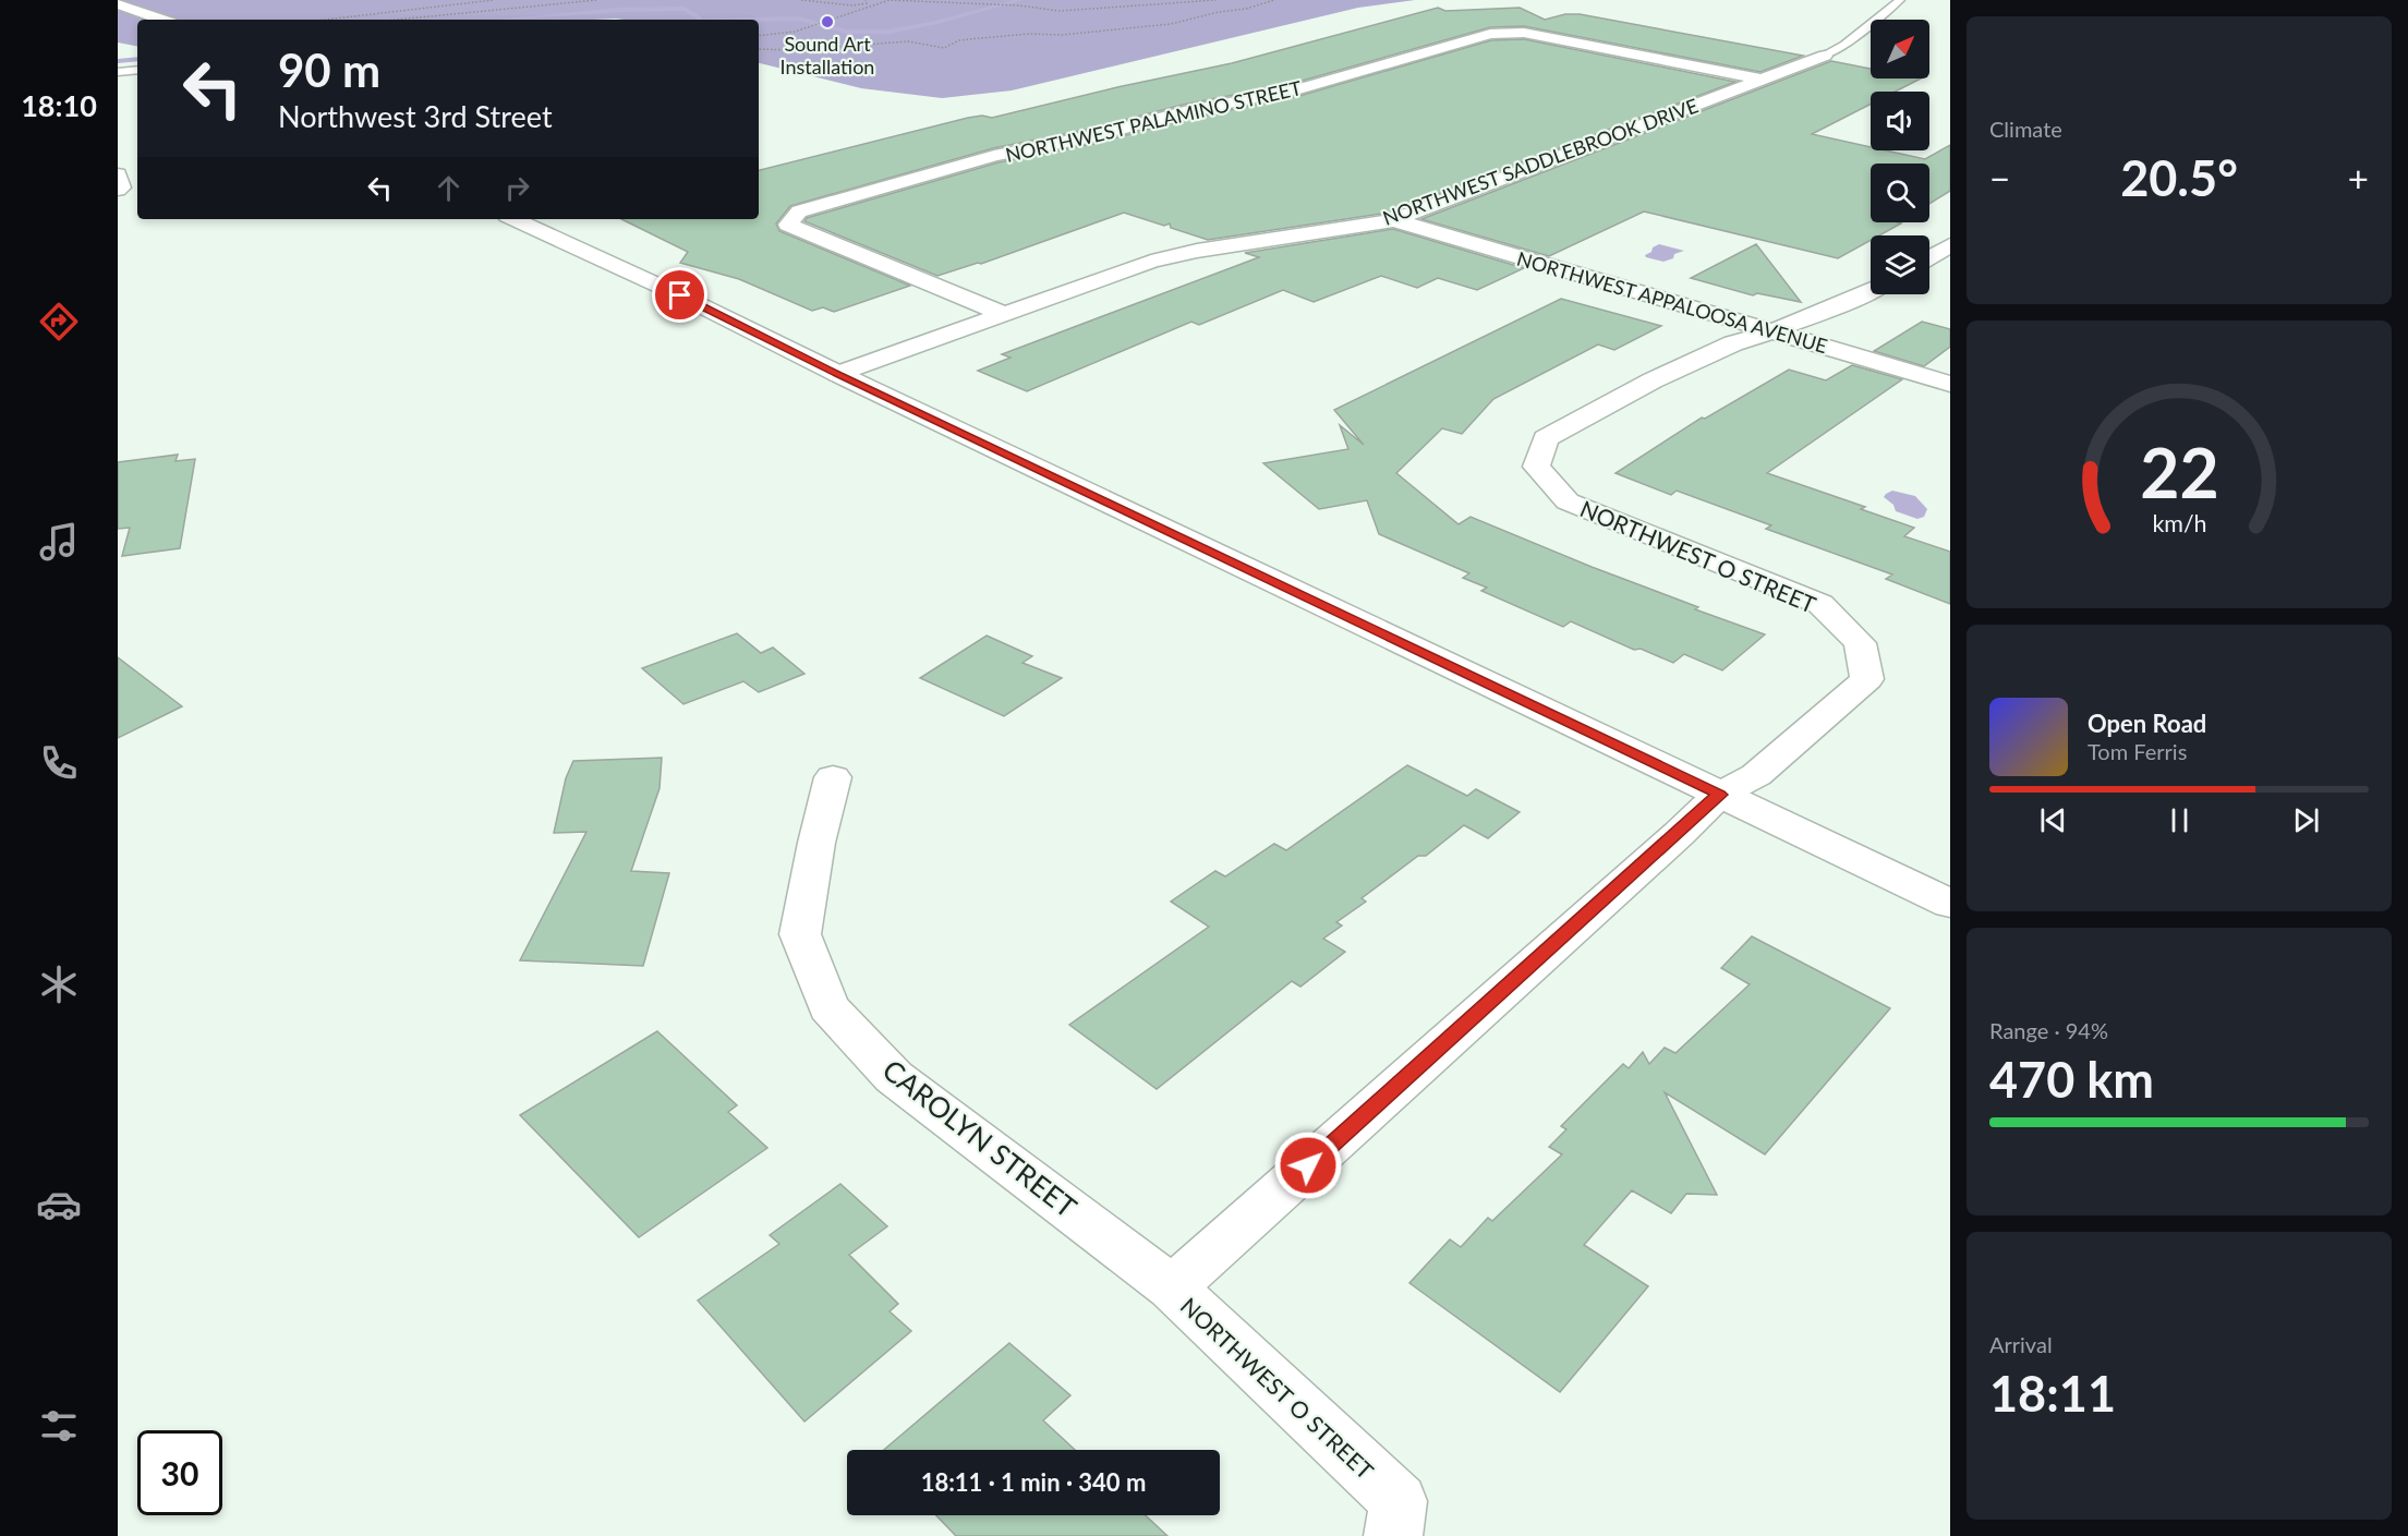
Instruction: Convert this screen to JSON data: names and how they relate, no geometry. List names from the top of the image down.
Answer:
{
  "streets": {
    "street": [
      "NORTHWEST PALAMINO STREET",
      "NORTHWEST SADDLEBROOK DRIVE",
      "NORTHWEST APPALOOSA AVENUE",
      "NORTHWEST O STREET",
      "CAROLYN STREET"
    ]
  },
  "crossings": [
    ["NORTHWEST PALAMINO STREET", "NORTHWEST SADDLEBROOK DRIVE"],
    ["NORTHWEST SADDLEBROOK DRIVE", "NORTHWEST APPALOOSA AVENUE"],
    ["NORTHWEST APPALOOSA AVENUE", "NORTHWEST O STREET"],
    ["NORTHWEST O STREET", "CAROLYN STREET"]
  ],
  "places": ["Sound Art Installation"],
  "north": "top right",
  "page": {
    "tabs": "18:10",
    "tile": [
      "Climate",
      ["Range · 94%", "470 km"],
      ["Arrival", "18:11"]
    ],
    "turn": ["90 m", "Northwest 3rd Street"],
    "heat": ["−", "20.5°", "+"],
    "song": ["Open Road", "Tom Ferris"],
    "limit": "30",
    "trip": "18:11 · 1 min · 340 m",
    "gauge": ["22", "km/h"]
  }
}
